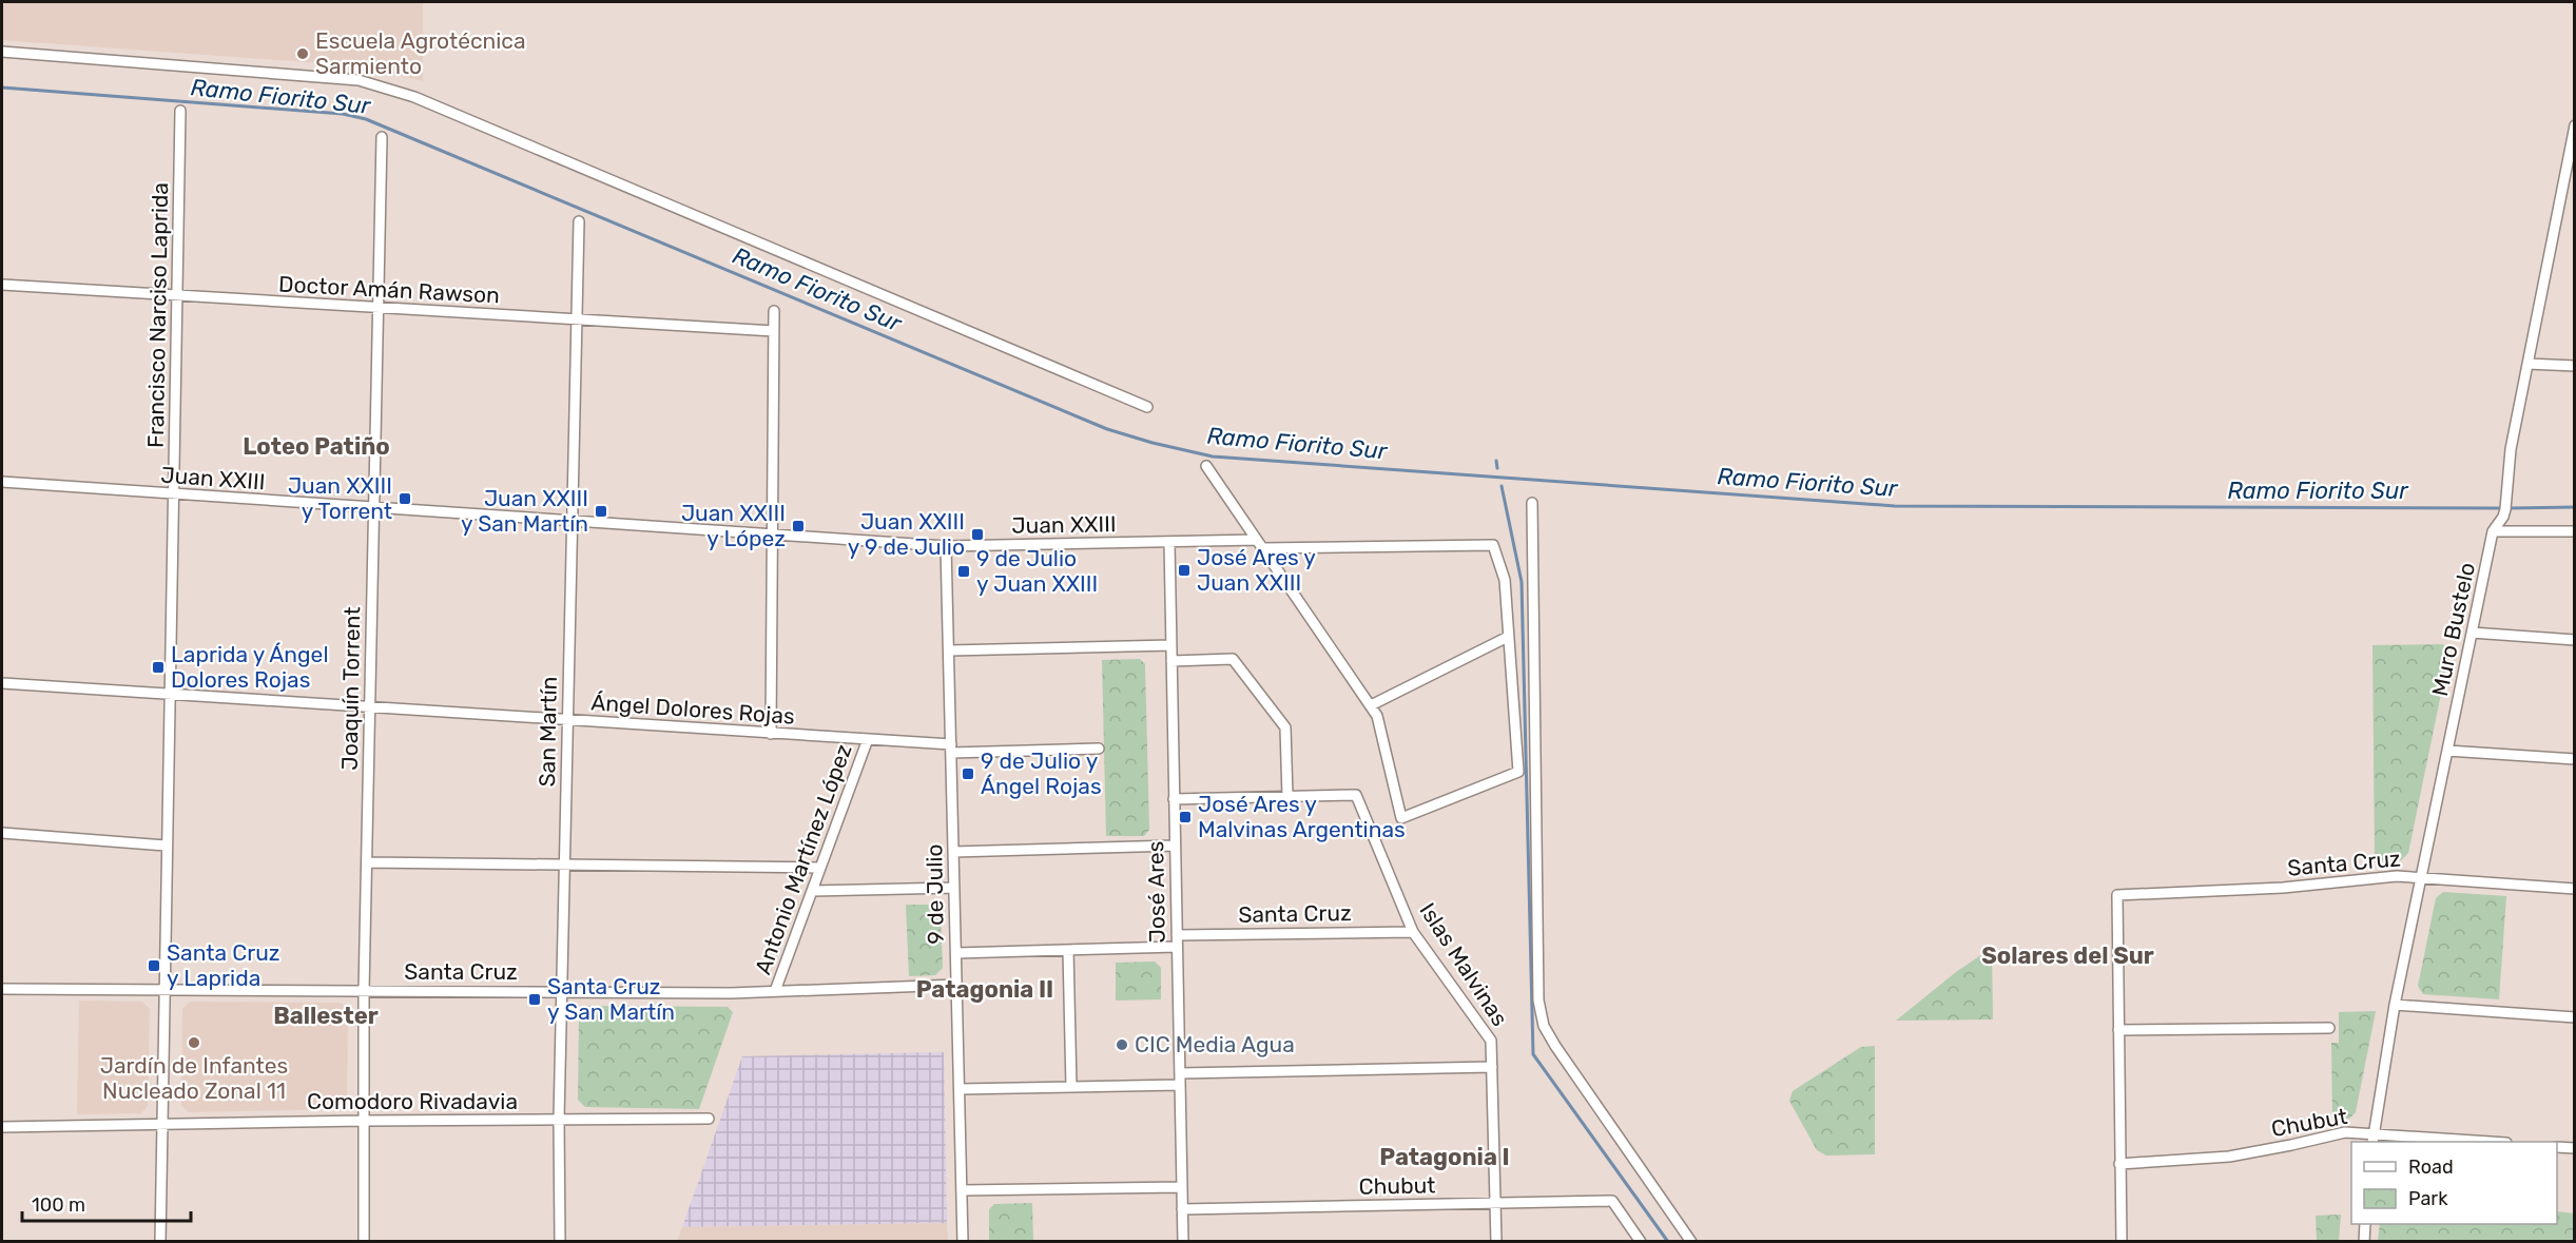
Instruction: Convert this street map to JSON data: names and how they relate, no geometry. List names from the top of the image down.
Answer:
{
  "streets": {
    "street": [
      "Doctor Amán Rawson",
      "Francisco Narciso Laprida",
      "Juan XXIII",
      "Muro Bustelo",
      "Joaquín Torrent",
      "Ángel Dolores Rojas",
      "San Martín",
      "Antonio Martínez López",
      "Santa Cruz",
      "José Ares",
      "9 de Julio",
      "Islas Malvinas",
      "Comodoro Rivadavia",
      "Chubut"
    ]
  },
  "crossings": [
    ["Doctor Amán Rawson", "Francisco Narciso Laprida"],
    ["Doctor Amán Rawson", "Joaquín Torrent"],
    ["Doctor Amán Rawson", "San Martín"],
    ["Francisco Narciso Laprida", "Juan XXIII"],
    ["Francisco Narciso Laprida", "Ángel Dolores Rojas"],
    ["Francisco Narciso Laprida", "Santa Cruz"],
    ["Francisco Narciso Laprida", "Comodoro Rivadavia"],
    ["Juan XXIII", "Joaquín Torrent"],
    ["Juan XXIII", "San Martín"],
    ["Juan XXIII", "José Ares"],
    ["Juan XXIII", "9 de Julio"],
    ["Muro Bustelo", "Santa Cruz"],
    ["Muro Bustelo", "Chubut"],
    ["Joaquín Torrent", "Ángel Dolores Rojas"],
    ["Joaquín Torrent", "Santa Cruz"],
    ["Joaquín Torrent", "Comodoro Rivadavia"],
    ["Ángel Dolores Rojas", "San Martín"],
    ["Ángel Dolores Rojas", "Antonio Martínez López"],
    ["Ángel Dolores Rojas", "9 de Julio"],
    ["San Martín", "Santa Cruz"],
    ["San Martín", "Comodoro Rivadavia"],
    ["Antonio Martínez López", "Santa Cruz"],
    ["Santa Cruz", "José Ares"],
    ["Santa Cruz", "9 de Julio"],
    ["Santa Cruz", "Islas Malvinas"],
    ["José Ares", "Chubut"],
    ["Islas Malvinas", "Chubut"]
  ],
  "districts": [
    "Loteo Patiño",
    "Solares del Sur",
    "Patagonia II",
    "Ballester",
    "Patagonia I"
  ],
  "water": ["Ramo Fiorito Sur"],
  "places": {
    "other": ["Escuela Agrotécnica Sarmiento", "Jardín de Infantes Nucleado Zonal 11", "CIC Media Agua"],
    "transit": [
      "Juan XXIII y Torrent",
      "Juan XXIII y San Martín",
      "Juan XXIII y López",
      "Juan XXIII y 9 de Julio",
      "José Ares y Juan XXIII",
      "9 de Julio y Juan XXIII",
      "Laprida y Ángel Dolores Rojas",
      "9 de Julio y Ángel Rojas",
      "José Ares y Malvinas Argentinas",
      "Santa Cruz y Laprida",
      "Santa Cruz y San Martín"
    ]
  },
  "legend": ["Road", "Park"],
  "scale_bar": "100 m"
}
